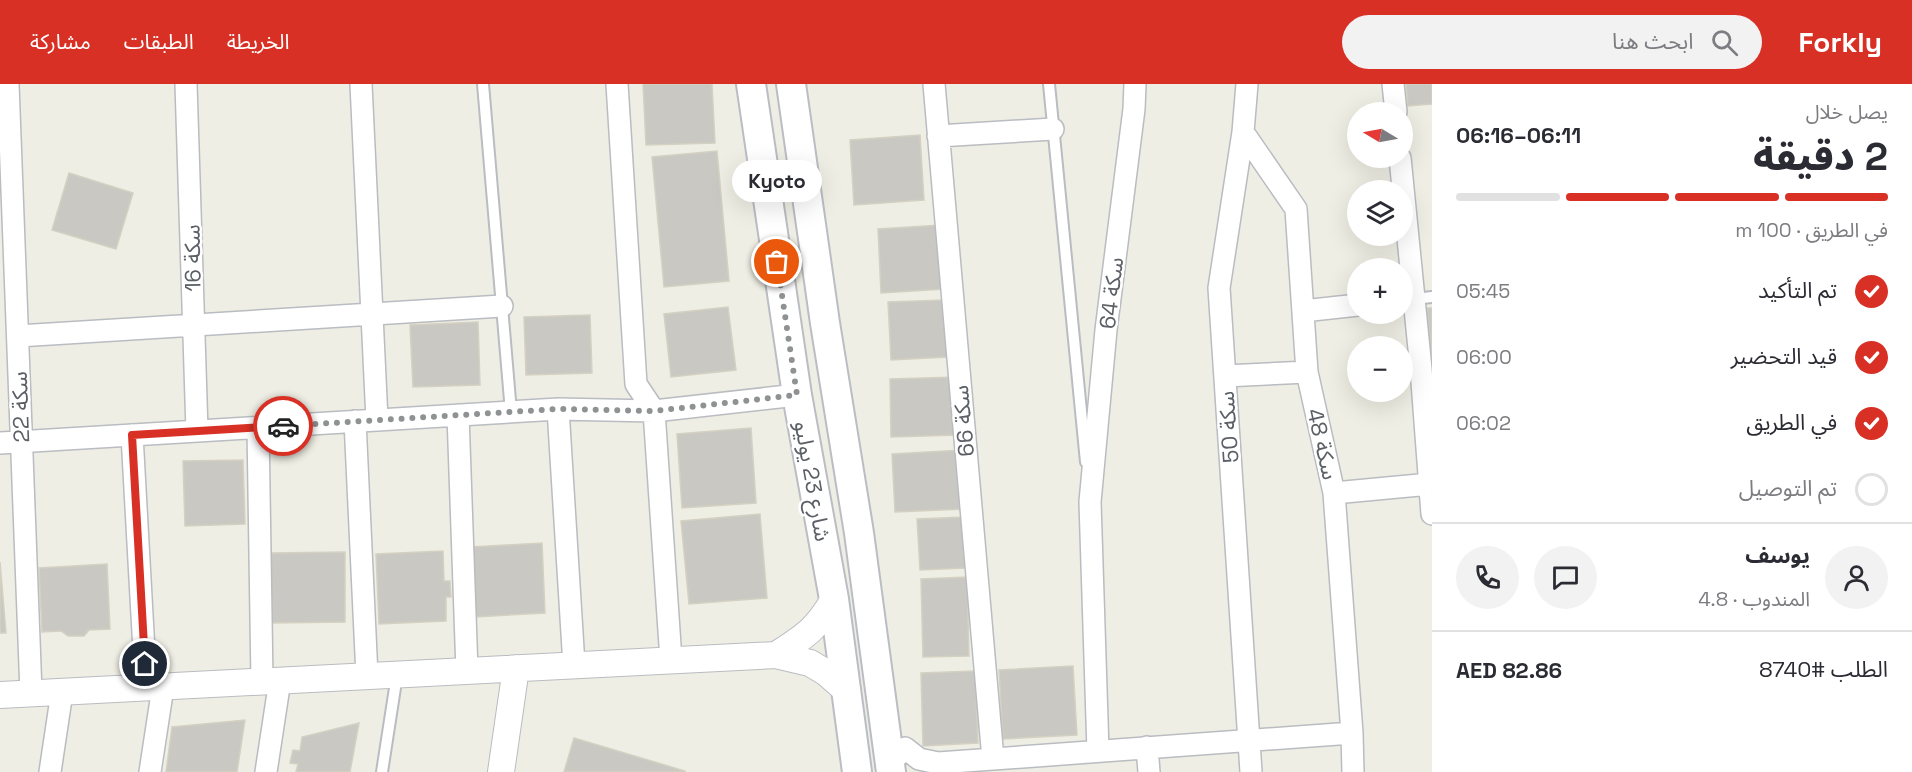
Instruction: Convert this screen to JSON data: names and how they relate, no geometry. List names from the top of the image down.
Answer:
{
  "streets": {
    "main road": ["شارع 23 يوليو"],
    "street": [
      "سكة 16",
      "سكة 64",
      "سكة 22",
      "سكة 66",
      "سكة 50",
      "سكة 48"
    ]
  },
  "crossings": [
    ["سكة 50", "سكة 48"]
  ],
  "places": ["Kyoto"],
  "north": "left",
  "page": {
    "header": "Forkly",
    "search": "ابحث هنا",
    "nav": ["الخريطة", "الطبقات", "مشاركة"],
    "heading": ["2 دقيقة", "يصل خلال", "06:11–06:16"],
    "panel": [
      "يوسف",
      "المندوب · 4.8",
      "الطلب #8740",
      "AED 82.86"
    ],
    "map_buttons": ["+", "−"],
    "bubble": "Kyoto",
    "bar": "في الطريق · 100 m",
    "list": [
      ["تم التأكيد", "05:45"],
      ["قيد التحضير", "06:00"],
      ["في الطريق", "06:02"],
      "تم التوصيل"
    ]
  }
}
